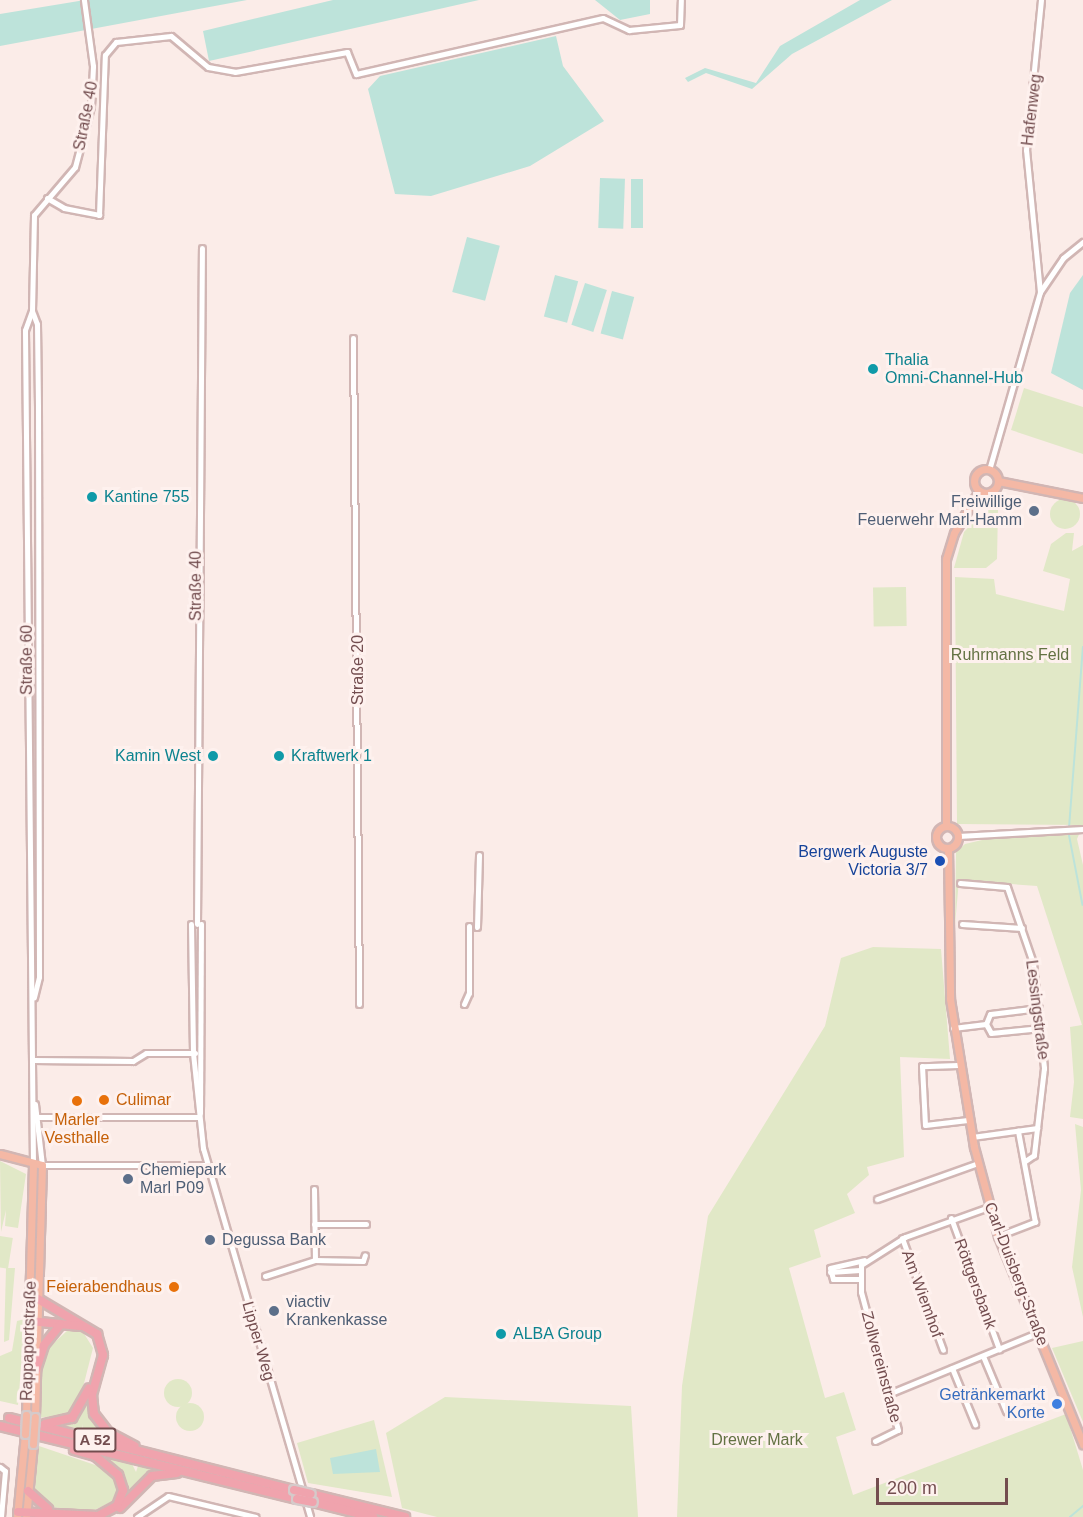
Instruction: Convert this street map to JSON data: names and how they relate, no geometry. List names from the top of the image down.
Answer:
{
  "streets": {
    "highway": ["A 52"],
    "main road": ["Carl-Duisberg-Straße", "Rappaportstraße"],
    "street": [
      "Hafenweg",
      "Straße 40",
      "Straße 60",
      "Straße 20",
      "Lessingstraße",
      "Röttgersbank",
      "Am Wiemhof",
      "Lipper Weg",
      "Zollvereinstraße"
    ]
  },
  "crossings": [
    ["Straße 40", "Straße 60"],
    ["Straße 40", "Lipper Weg"],
    ["Carl-Duisberg-Straße", "Röttgersbank"],
    ["Röttgersbank", "Zollvereinstraße"]
  ],
  "parks": ["Ruhrmanns Feld", "Drewer Mark"],
  "places": [
    "Thalia Omni-Channel-Hub",
    "Kantine 755",
    "Freiwillige Feuerwehr Marl-Hamm",
    "Kamin West",
    "Kraftwerk 1",
    "Bergwerk Auguste Victoria 3/7",
    "Culimar",
    "Marler Vesthalle",
    "Chemiepark Marl P09",
    "Degussa Bank",
    "Feierabendhaus",
    "viactiv Krankenkasse",
    "ALBA Group",
    "Getränkemarkt Korte"
  ],
  "scale_bar": "200 m"
}
